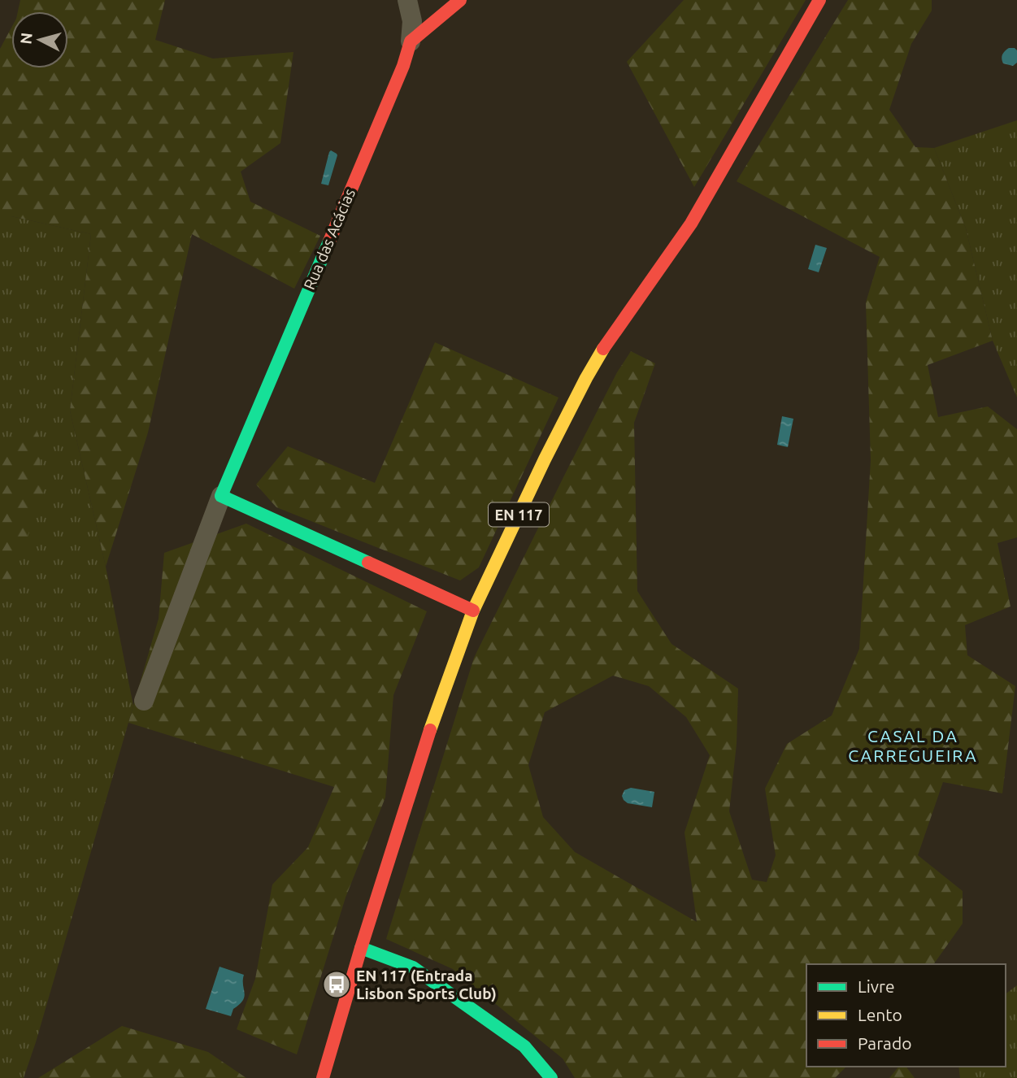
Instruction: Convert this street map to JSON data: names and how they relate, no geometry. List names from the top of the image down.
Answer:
{
  "streets": {
    "main road": ["Rua das Acácias", "EN 117"]
  },
  "districts": ["CASAL DA CARREGUEIRA"],
  "places": {
    "bus stop": ["EN 117 (Entrada Lisbon Sports Club)"]
  },
  "legend": ["Livre", "Lento", "Parado"],
  "north": "left"
}
